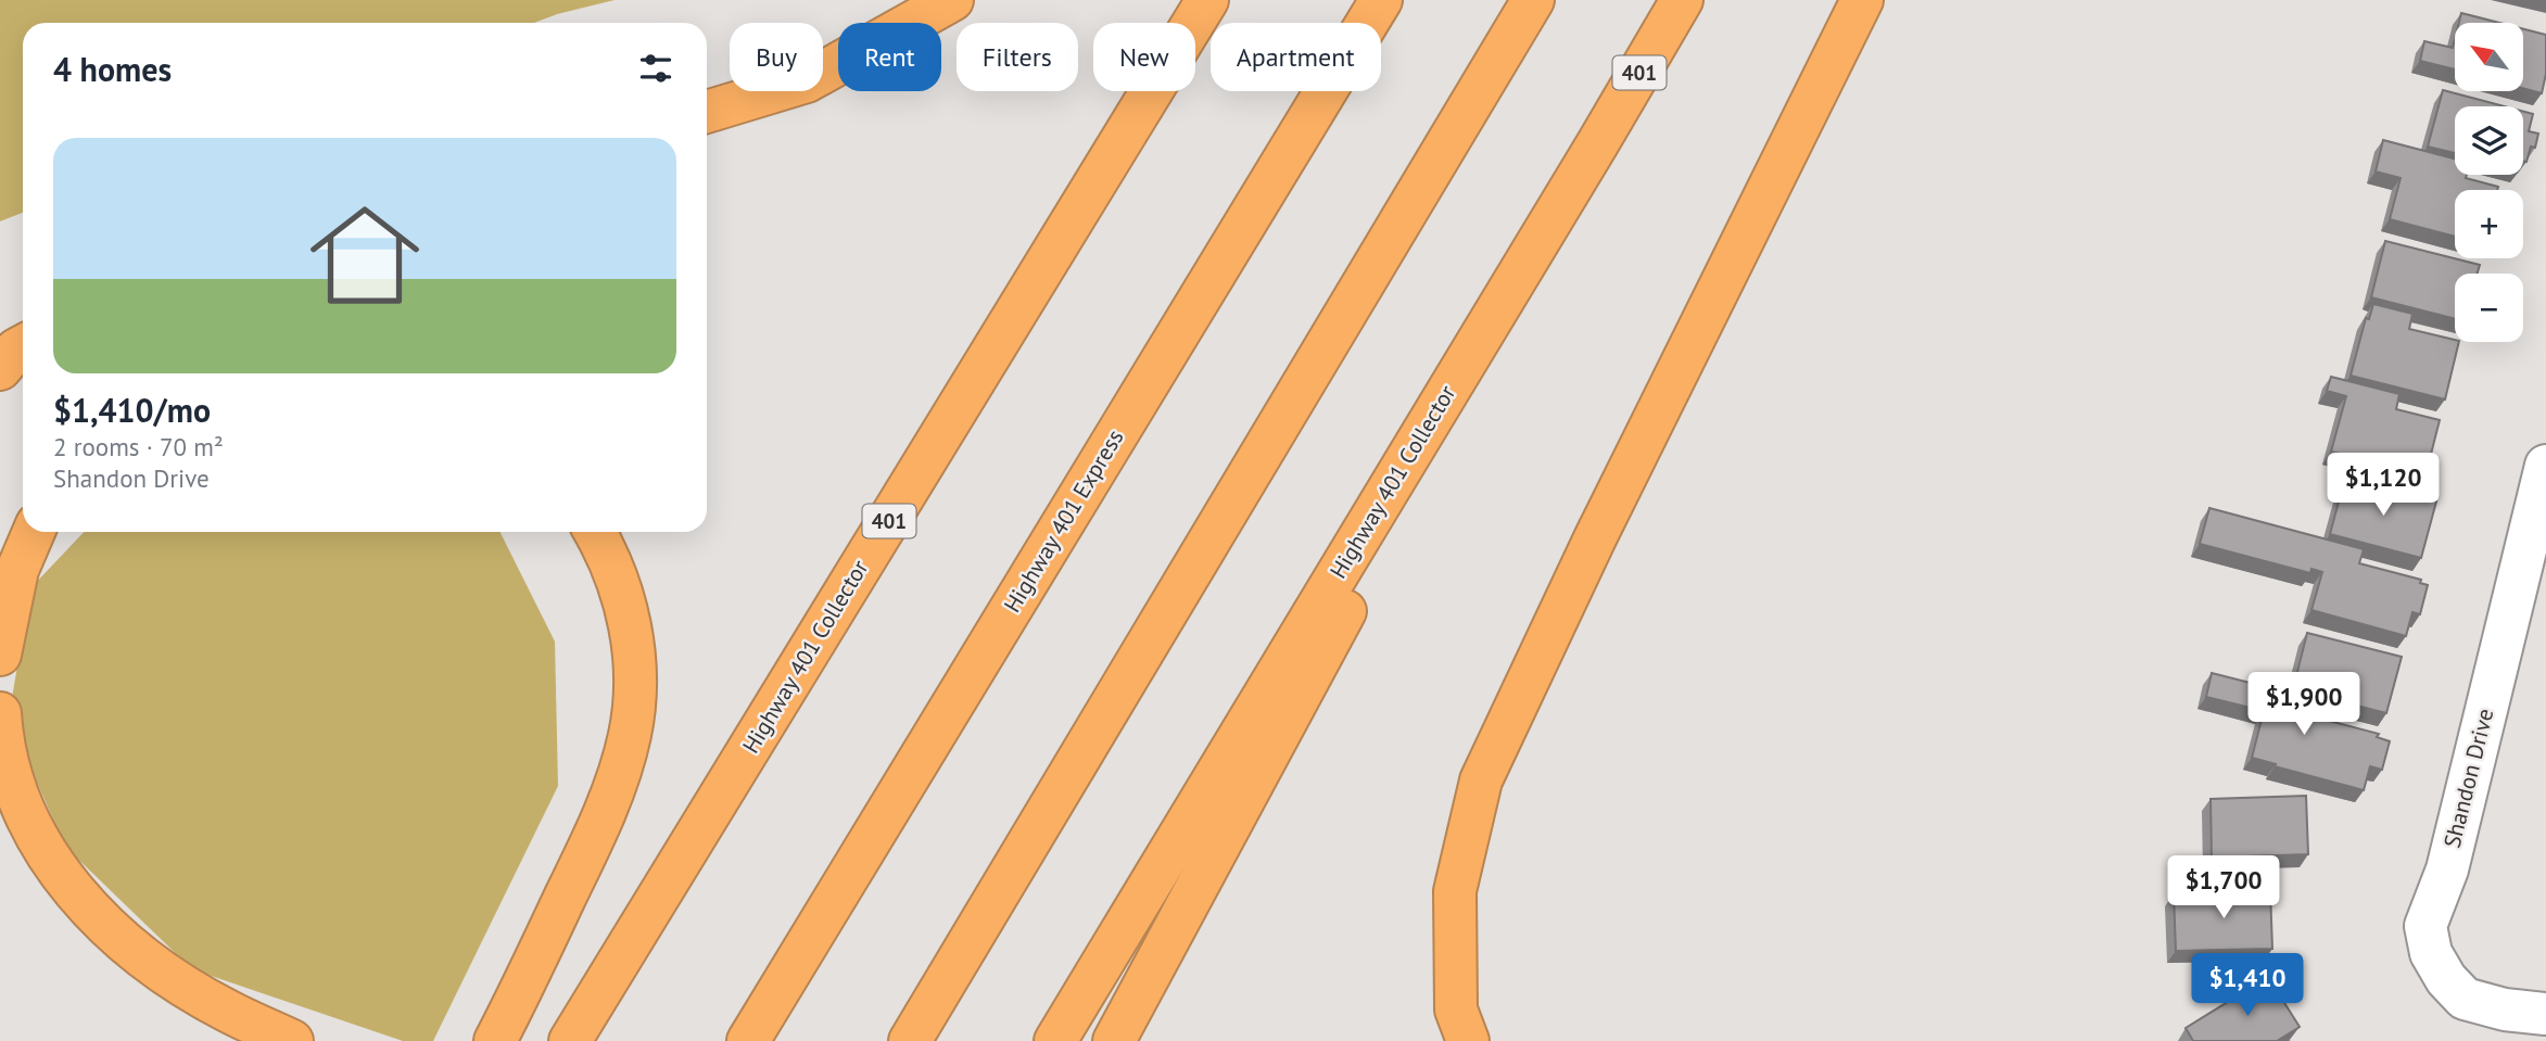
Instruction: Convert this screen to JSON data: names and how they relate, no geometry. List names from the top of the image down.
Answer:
{
  "streets": {
    "highway": ["401", "Highway 401 Collector", "Highway 401 Express"],
    "street": ["Shandon Drive"]
  },
  "north": "top left",
  "page": {
    "map_buttons": ["+", "−"],
    "chip": [
      "Buy",
      "Rent",
      "Filters",
      "New",
      "Apartment"
    ],
    "heading": "4 homes",
    "list": [
      {
        "name": "$1,410/mo",
        "note": "2 rooms · 70 m² · Shandon Drive"
      }
    ],
    "price": [
      "$1,120",
      "$1,900",
      "$1,700",
      "$1,410"
    ]
  }
}
